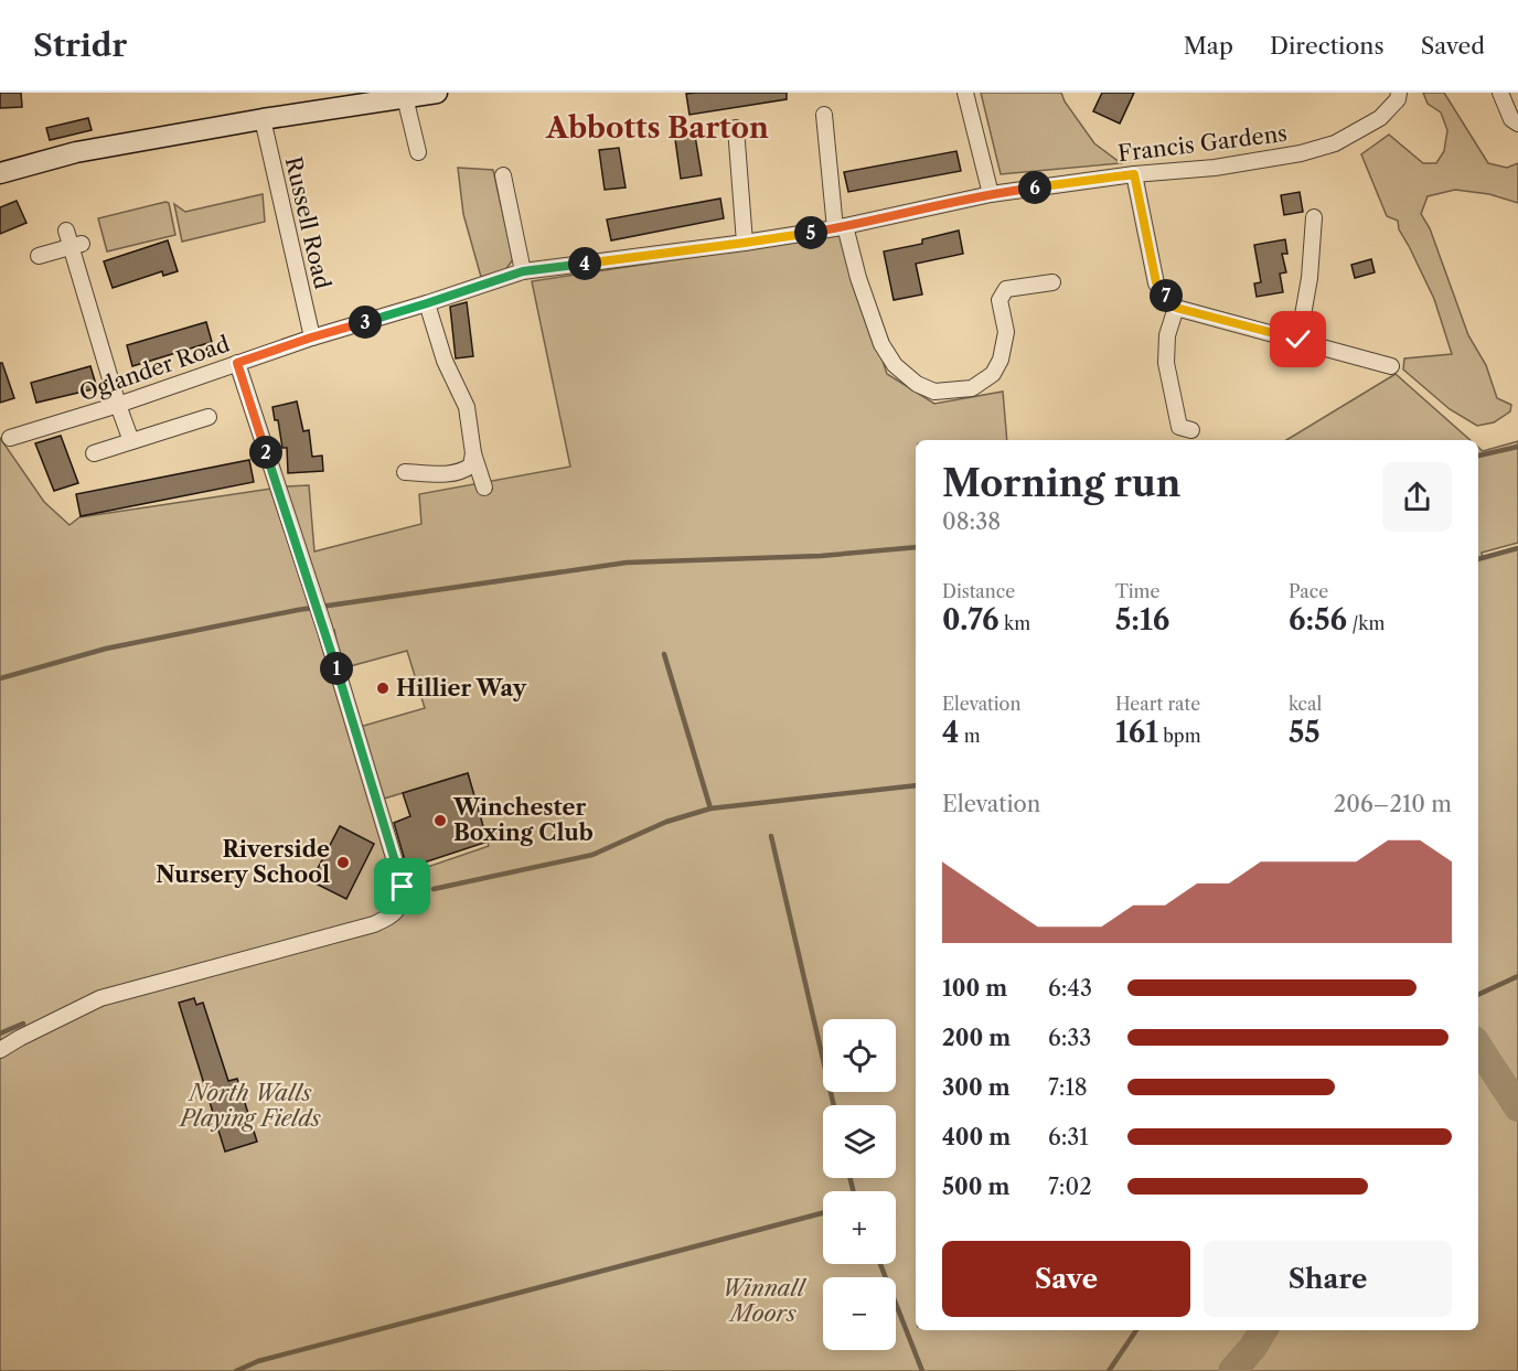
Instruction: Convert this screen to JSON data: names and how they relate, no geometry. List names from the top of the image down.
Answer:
{
  "streets": {
    "street": ["Francis Gardens", "Russell Road", "Oglander Road"]
  },
  "crossings": [
    ["Francis Gardens", "Oglander Road"],
    ["Russell Road", "Oglander Road"]
  ],
  "districts": ["Abbotts Barton"],
  "parks": ["North Walls Playing Fields", "Winnall Moors"],
  "places": ["Hillier Way", "Winchester Boxing Club", "Riverside Nursery School"],
  "page": {
    "header": "Stridr",
    "nav": ["Map", "Directions", "Saved"],
    "pins": [
      "6",
      "5",
      "4",
      "7",
      "3",
      "2",
      "1"
    ],
    "heading": ["Morning run", "08:38"],
    "stats": [
      ["Distance", "0.76 km"],
      ["Time", "5:16"],
      ["Pace", "6:56 /km"],
      ["Elevation", "4 m"],
      ["Heart rate", "161 bpm"],
      ["kcal", "55"]
    ],
    "chart": ["Elevation", "206–210 m"],
    "list": [
      {
        "name": "100 m",
        "note": "6:43"
      },
      {
        "name": "200 m",
        "note": "6:33"
      },
      {
        "name": "300 m",
        "note": "7:18"
      },
      {
        "name": "400 m",
        "note": "6:31"
      },
      {
        "name": "500 m",
        "note": "7:02"
      }
    ],
    "map_buttons": ["+", "−"],
    "buttons": ["Save", "Share"]
  }
}
